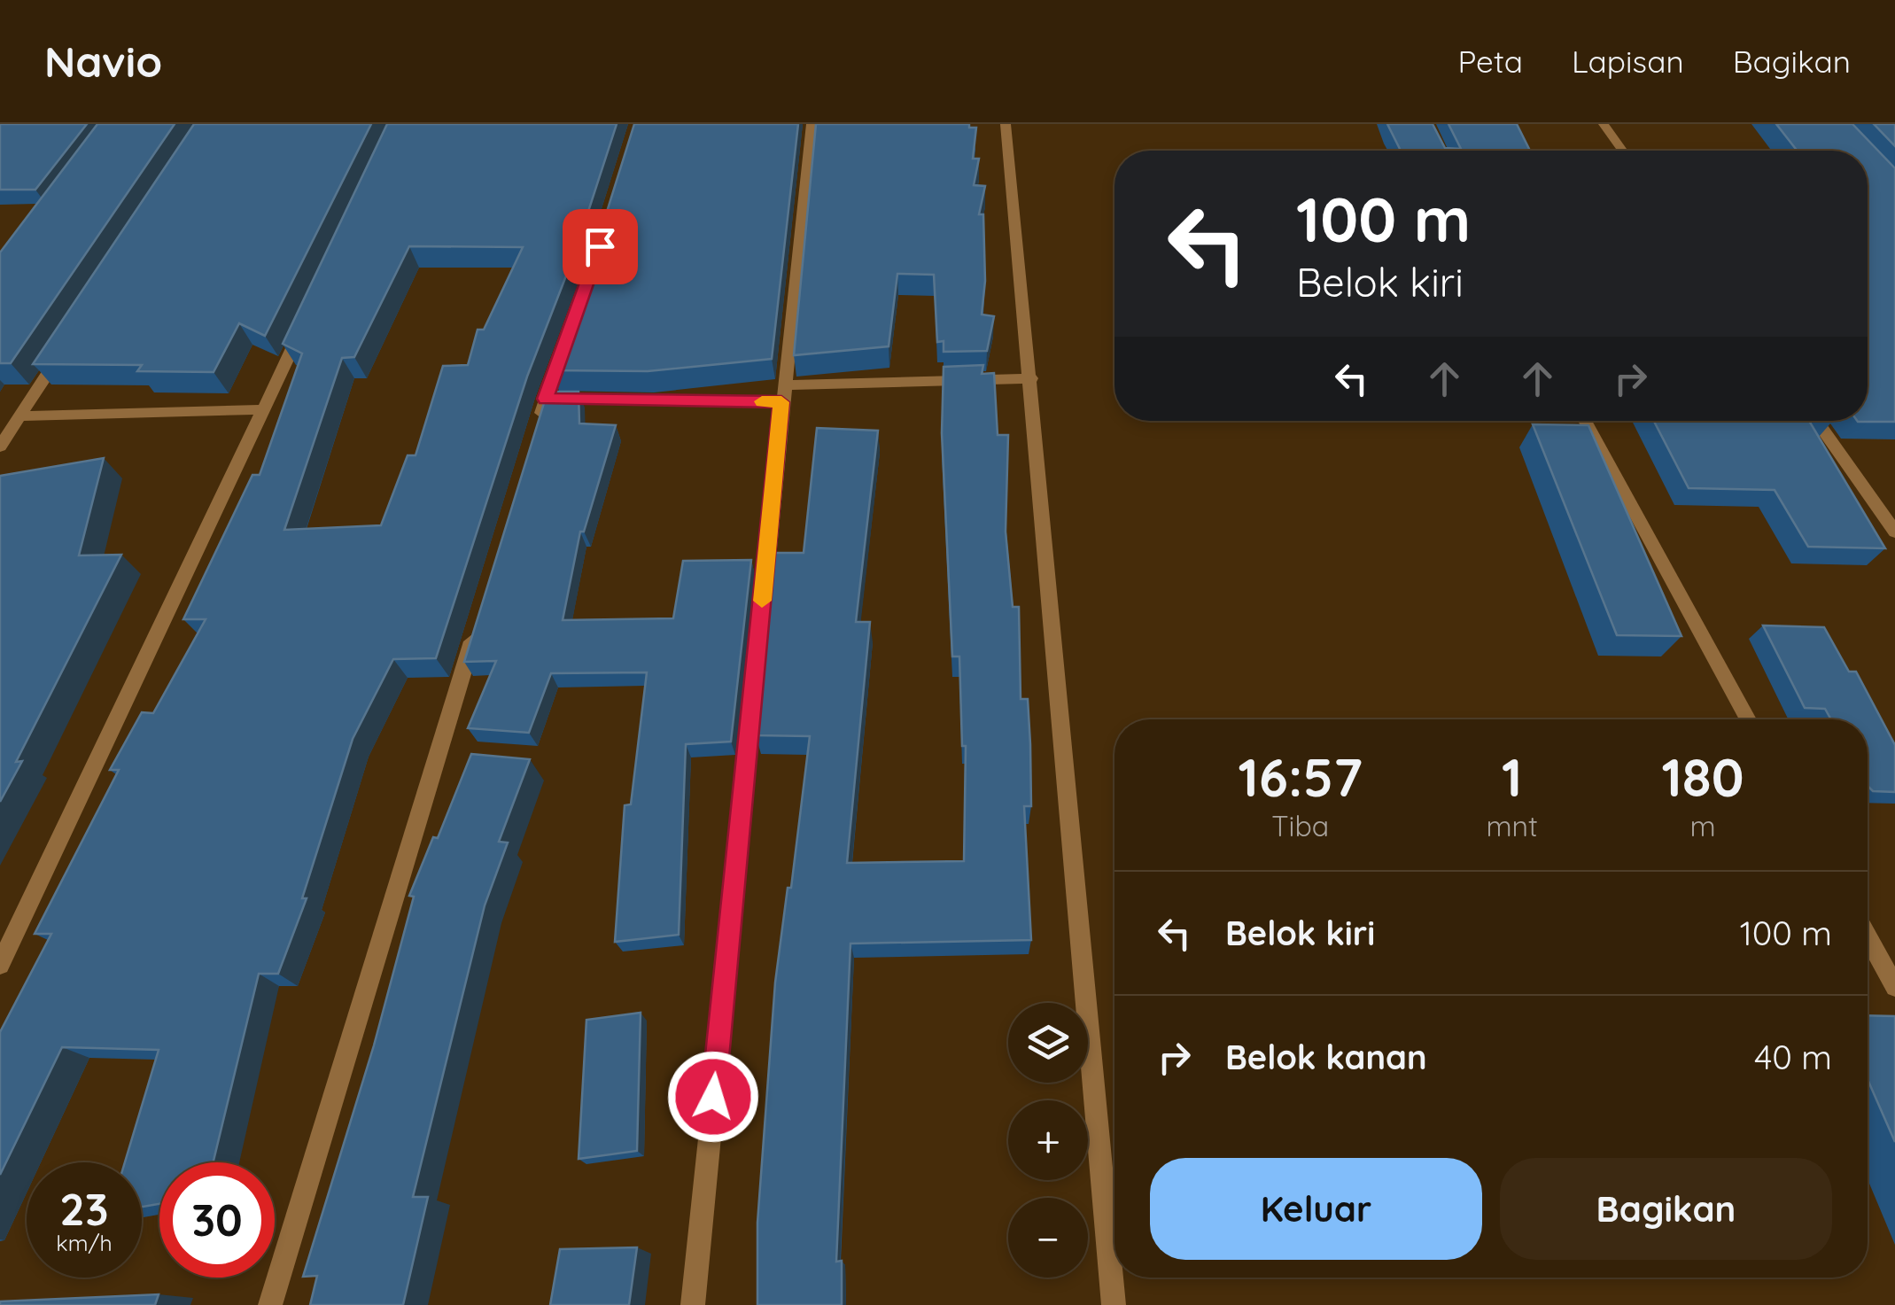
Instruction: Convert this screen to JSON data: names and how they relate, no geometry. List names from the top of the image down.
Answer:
{
  "page": {
    "header": "Navio",
    "nav": ["Peta", "Lapisan", "Bagikan"],
    "turn": ["100 m", "Belok kiri"],
    "eta": [
      "16:57",
      "Tiba",
      "1",
      "mnt",
      "180",
      "m"
    ],
    "list": [
      {
        "name": "Belok kiri",
        "value": "100 m"
      },
      {
        "name": "Belok kanan",
        "value": "40 m"
      }
    ],
    "map_buttons": ["+", "−"],
    "buttons": ["Keluar", "Bagikan"],
    "speed": "23 km/h",
    "limit": "30"
  }
}
